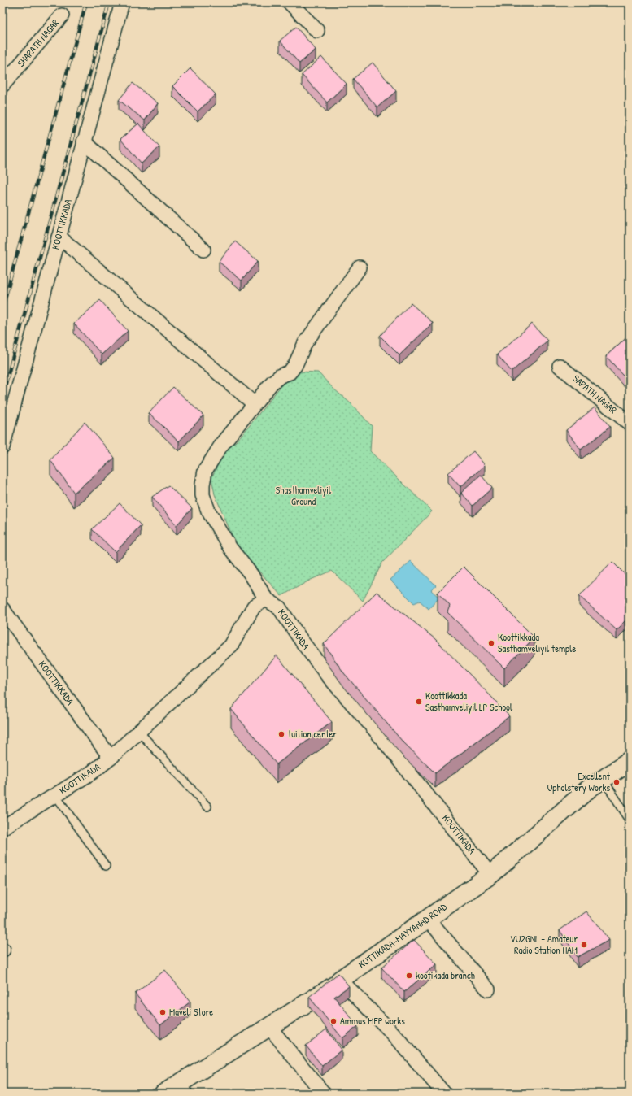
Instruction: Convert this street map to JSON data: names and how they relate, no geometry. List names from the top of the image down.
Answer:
{
  "streets": {
    "main road": ["KUTTIKADA-MAYYANAD ROAD"],
    "street": [
      "SHARATH NAGAR",
      "KOOTTIKKADA",
      "SARATH NAGAR",
      "KOOTTIKADA"
    ]
  },
  "crossings": [
    ["KOOTTIKKADA", "KOOTTIKADA"],
    ["KOOTTIKADA", "KUTTIKADA-MAYYANAD ROAD"]
  ],
  "parks": ["Shasthamveliyil Ground"],
  "places": [
    "Koottikkada Sasthamveliyil temple",
    "Koottikkada Sasthamveliyil LP School",
    "tuition center",
    "Excellent Upholstery Works",
    "VU2GNL - Amateur Radio Station HAM",
    "kootikada branch",
    "Maveli Store",
    "Ammus MEP works"
  ]
}
